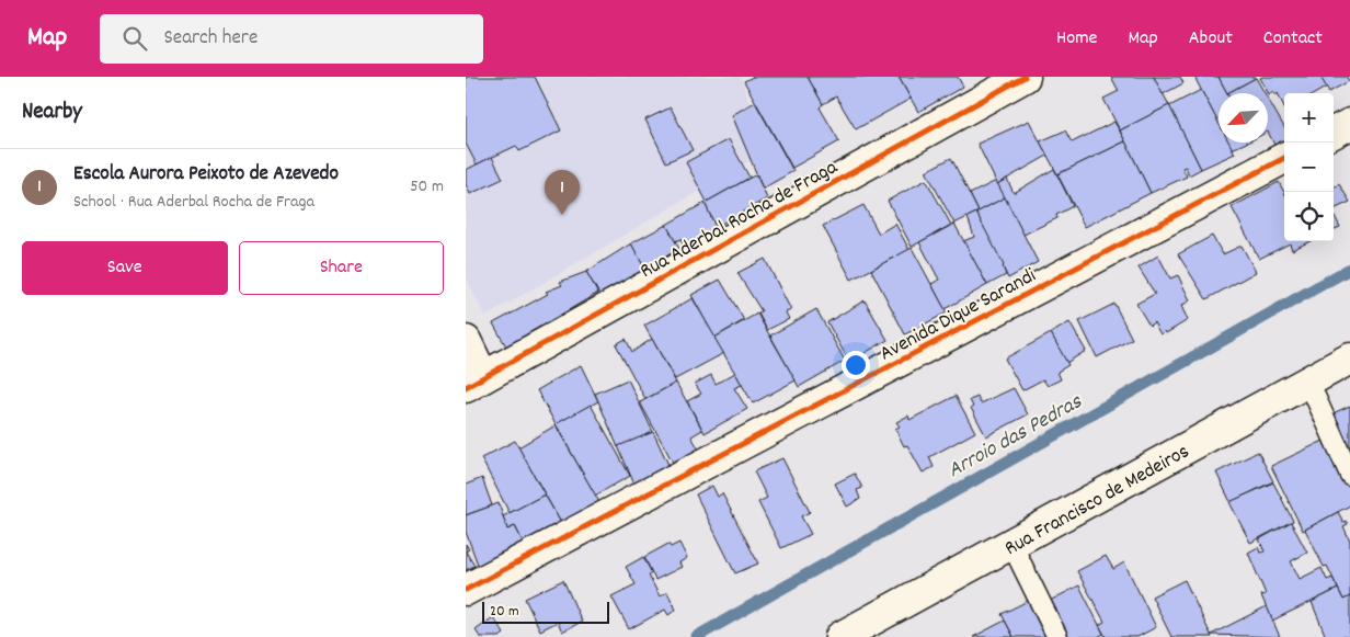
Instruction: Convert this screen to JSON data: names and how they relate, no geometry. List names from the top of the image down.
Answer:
{
  "streets": {
    "street": ["Rua Aderbal Rocha de Fraga", "Avenida Dique Sarandi", "Rua Francisco de Medeiros"]
  },
  "water": ["Arroio das Pedras"],
  "scale_bar": "20 m",
  "north": "bottom left",
  "page": {
    "header": "Map",
    "search": "Search here",
    "nav": [
      "Home",
      "Map",
      "About",
      "Contact"
    ],
    "heading": "Nearby",
    "map_buttons": ["+", "−"],
    "list": [
      {
        "mark": "1",
        "name": "Escola Aurora Peixoto de Azevedo",
        "note": "School · Rua Aderbal Rocha de Fraga",
        "value": "50 m"
      }
    ],
    "pins": "1",
    "buttons": ["Save", "Share"],
    "scale": "20 m"
  }
}
